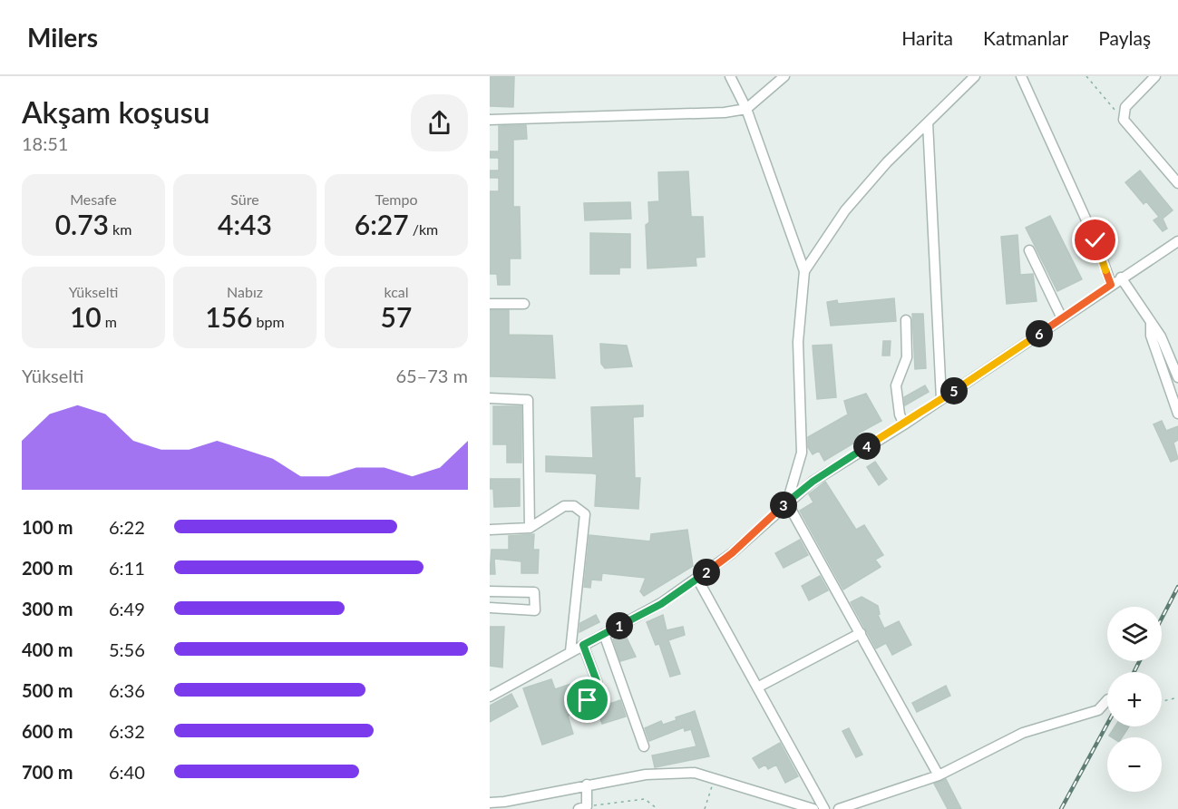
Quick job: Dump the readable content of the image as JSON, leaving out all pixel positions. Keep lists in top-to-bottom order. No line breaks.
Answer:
{"page":{"header":"Milers","nav":["Harita","Katmanlar","Paylaş"],"heading":["Akşam koşusu","18:51"],"stats":[["Mesafe","0.73 km"],["Süre","4:43"],["Tempo","6:27 /km"],["Yükselti","10 m"],["Nabız","156 bpm"],["kcal","57"]],"pins":["6","5","4","3","2","1"],"chart":["Yükselti","65–73 m"],"list":[{"name":"100 m","note":"6:22"},{"name":"200 m","note":"6:11"},{"name":"300 m","note":"6:49"},{"name":"400 m","note":"5:56"},{"name":"500 m","note":"6:36"},{"name":"600 m","note":"6:32"},{"name":"700 m","note":"6:40"}],"map_buttons":["+","−"]}}
